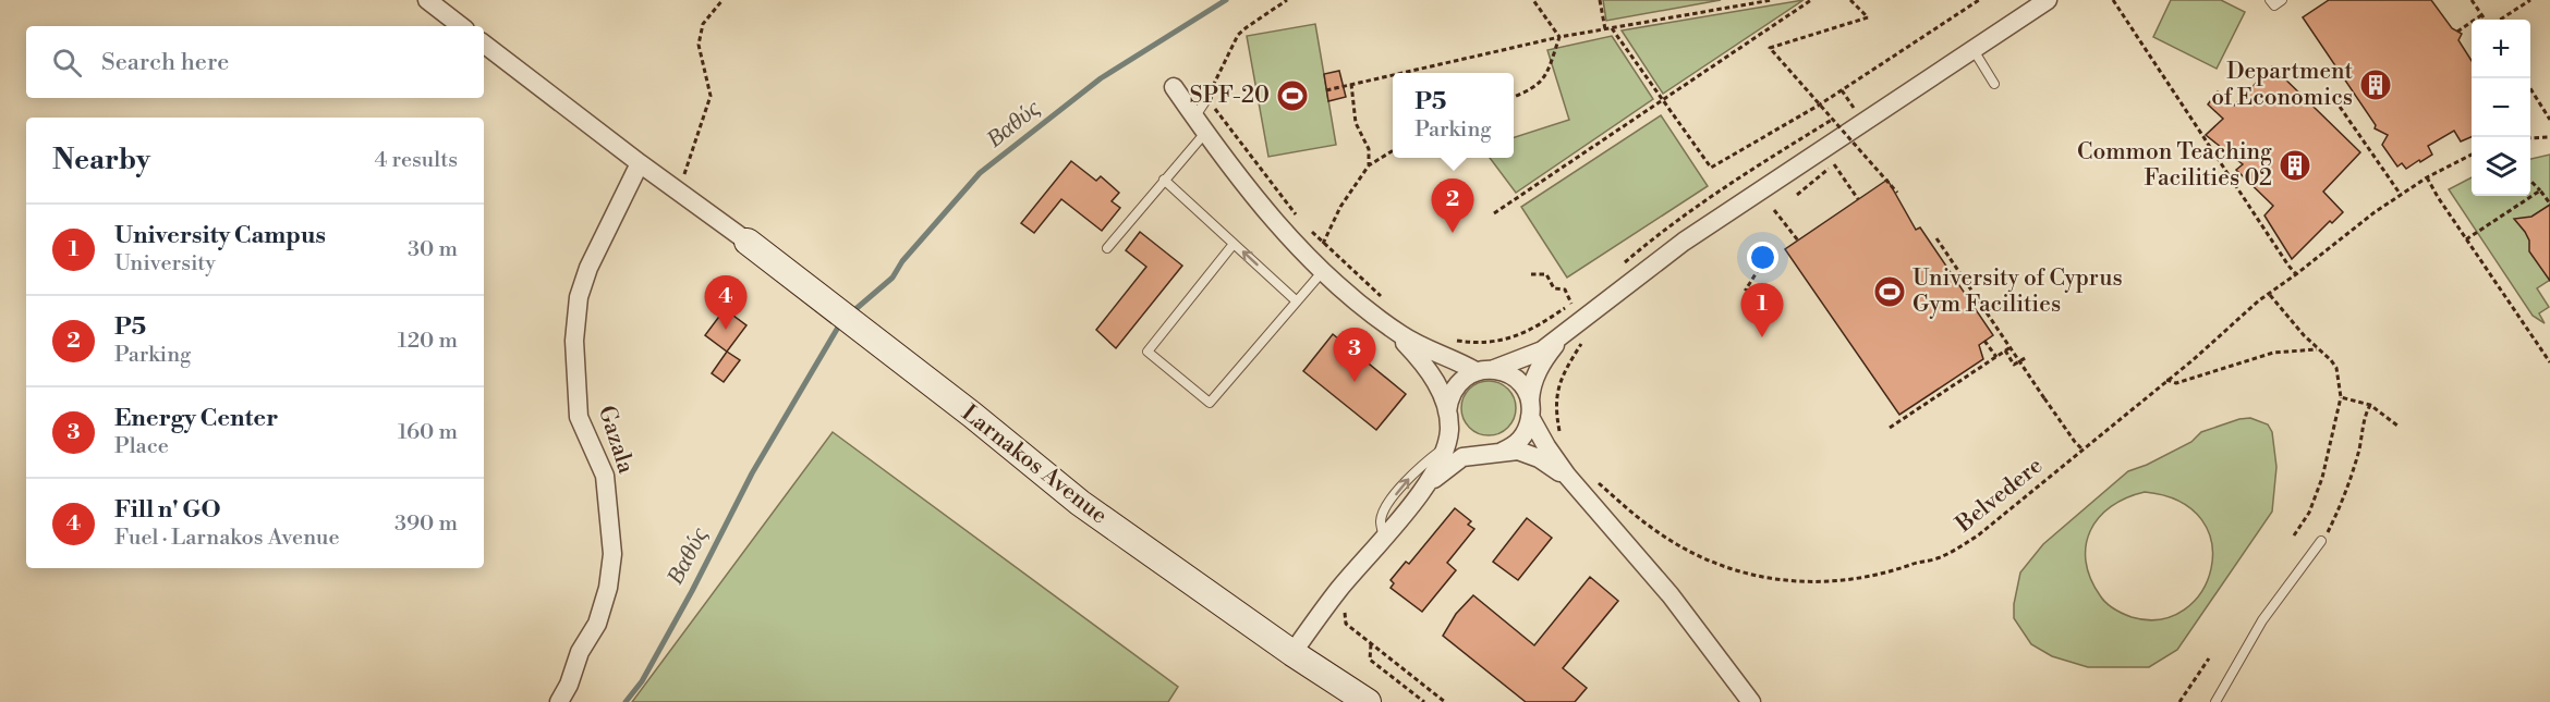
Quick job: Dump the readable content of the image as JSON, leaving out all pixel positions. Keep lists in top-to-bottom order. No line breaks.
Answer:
{"streets":{"main road":["Larnakos Avenue"],"street":["Gazala"],"path":["Belvedere"]},"water":["Βαθύς"],"places":{"building":["Department of Economics","Common Teaching Facilities 02"],"sports":["SPF-20","University of Cyprus Gym Facilities"]},"page":{"map_buttons":["+","−"],"search":"Search here","popup":["P5","Parking"],"heading":["Nearby","4 results"],"pins":["2","4","1","3"],"list":[{"mark":"1","name":"University Campus","note":"University","value":"30 m"},{"mark":"2","name":"P5","note":"Parking","value":"120 m"},{"mark":"3","name":"Energy Center","note":"Place","value":"160 m"},{"mark":"4","name":"Fill n' GO","note":"Fuel · Larnakos Avenue","value":"390 m"}]}}
